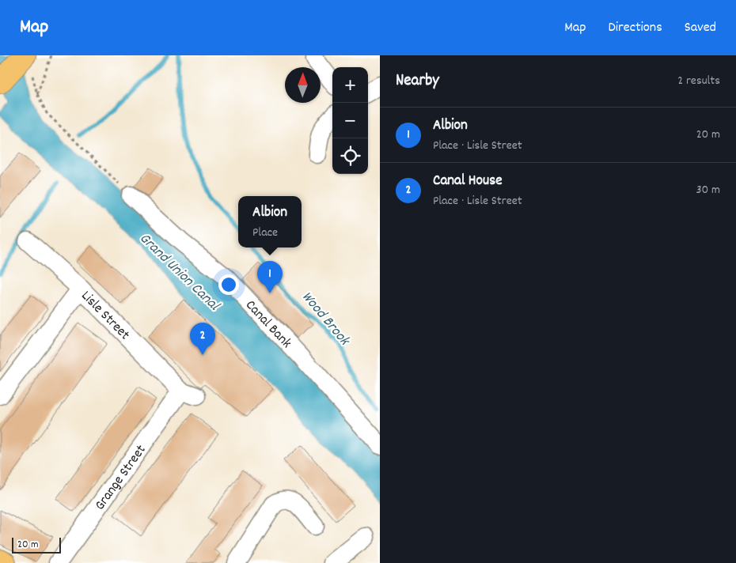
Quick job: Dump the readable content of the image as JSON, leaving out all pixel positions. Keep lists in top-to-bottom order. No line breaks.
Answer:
{"streets":{"street":["Lisle Street","Canal Bank","Grange Street"]},"crossings":[["Lisle Street","Grange Street"]],"water":["Grand Union Canal","Wood Brook"],"scale_bar":"20 m","north":"top","page":{"header":"Map","nav":["Map","Directions","Saved"],"heading":["Nearby","2 results"],"map_buttons":["+","−"],"list":[{"mark":"1","name":"Albion","note":"Place · Lisle Street","value":"20 m"},{"mark":"2","name":"Canal House","note":"Place · Lisle Street","value":"30 m"}],"popup":["Albion","Place"],"pins":["1","2"],"scale":"20 m"}}
